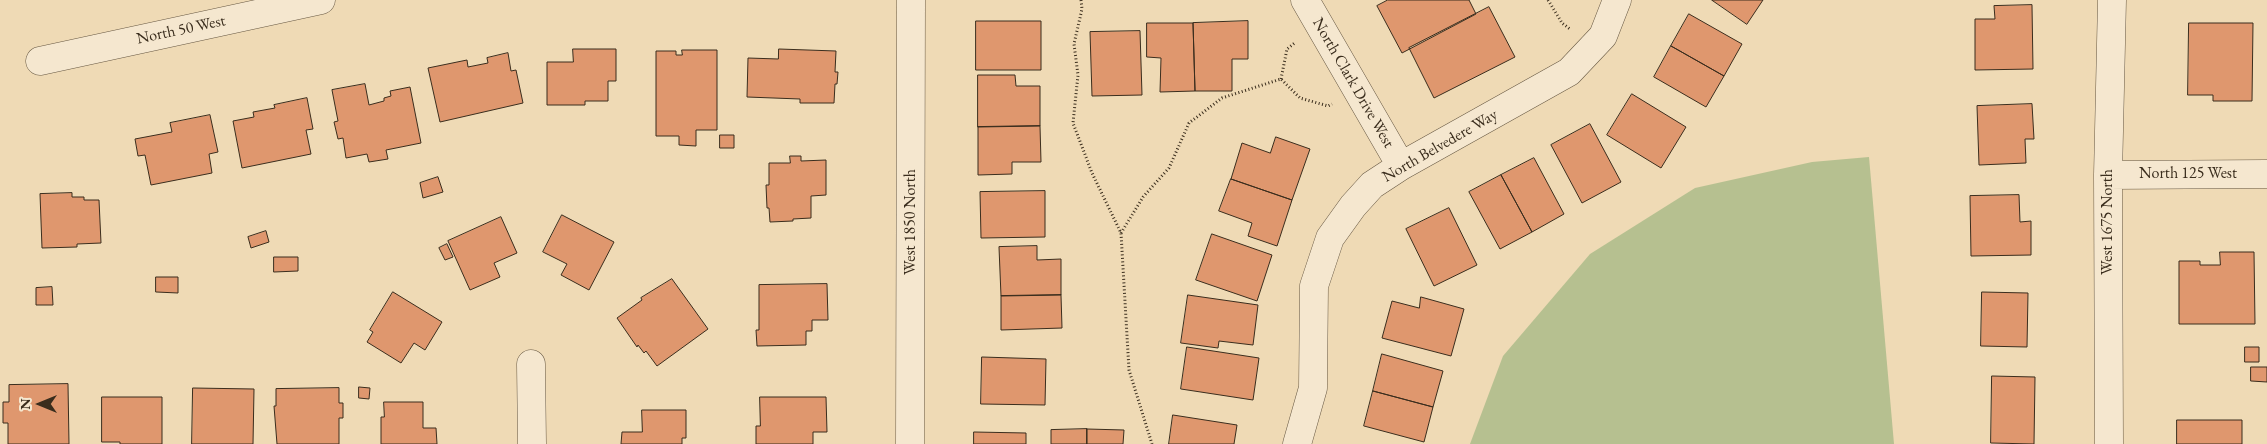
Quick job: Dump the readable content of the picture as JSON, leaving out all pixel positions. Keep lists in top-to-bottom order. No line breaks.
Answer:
{"streets":{"street":["North 50 West","North Clark Drive West","North Belvedere Way","North 125 West","West 1850 North","West 1675 North"]},"crossings":[["North Clark Drive West","North Belvedere Way"],["North 125 West","West 1675 North"]],"north":"left"}
